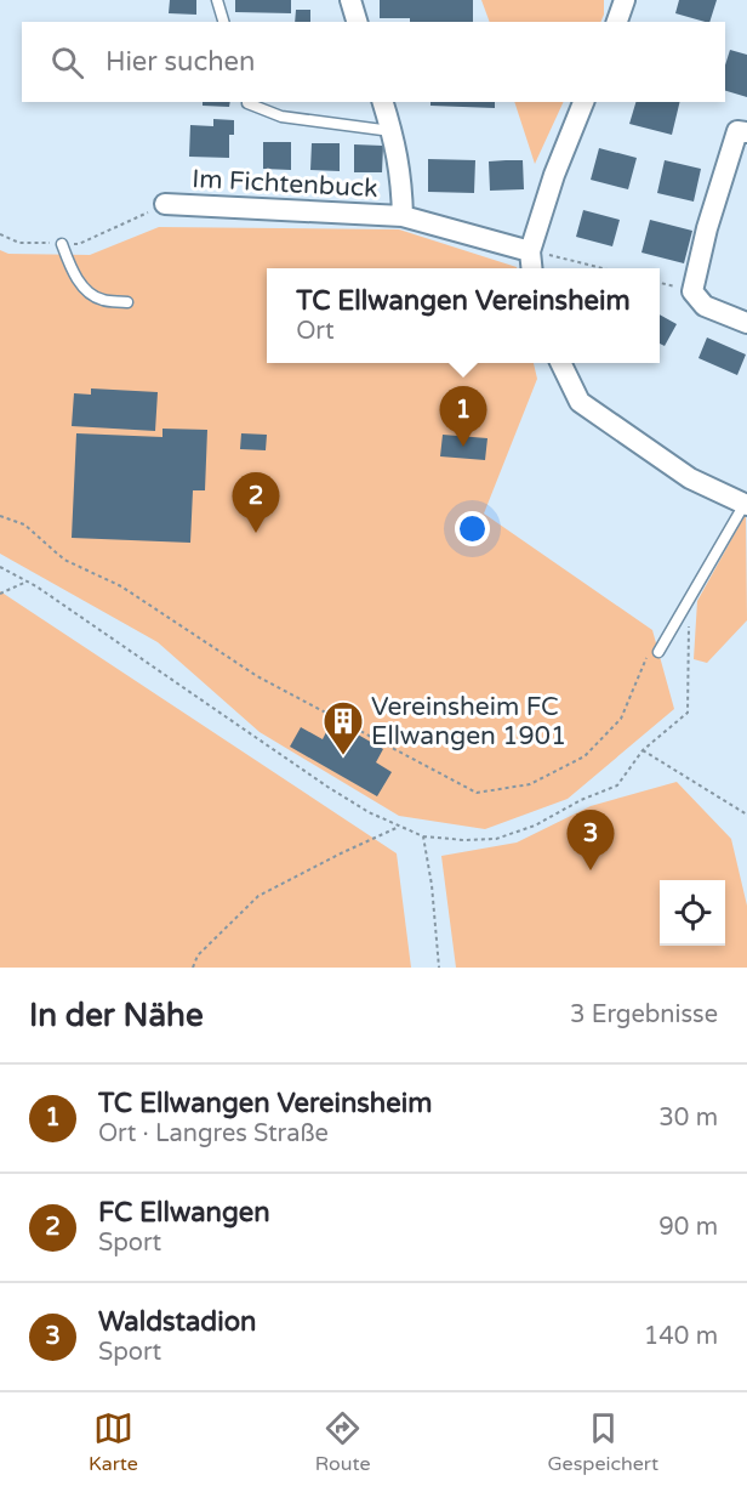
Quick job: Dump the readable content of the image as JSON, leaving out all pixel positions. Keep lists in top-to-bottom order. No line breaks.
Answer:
{"streets":{"street":["Im Fichtenbuck"]},"places":{"building":["Vereinsheim FC Ellwangen 1901"]},"page":{"search":"Hier suchen","popup":["TC Ellwangen Vereinsheim","Ort"],"pins":["1","2","3"],"heading":["In der Nähe","3 Ergebnisse"],"list":[{"mark":"1","name":"TC Ellwangen Vereinsheim","note":"Ort · Langres Straße","value":"30 m"},{"mark":"2","name":"FC Ellwangen","note":"Sport","value":"90 m"},{"mark":"3","name":"Waldstadion","note":"Sport","value":"140 m"}],"nav":["Karte","Route","Gespeichert"]}}
